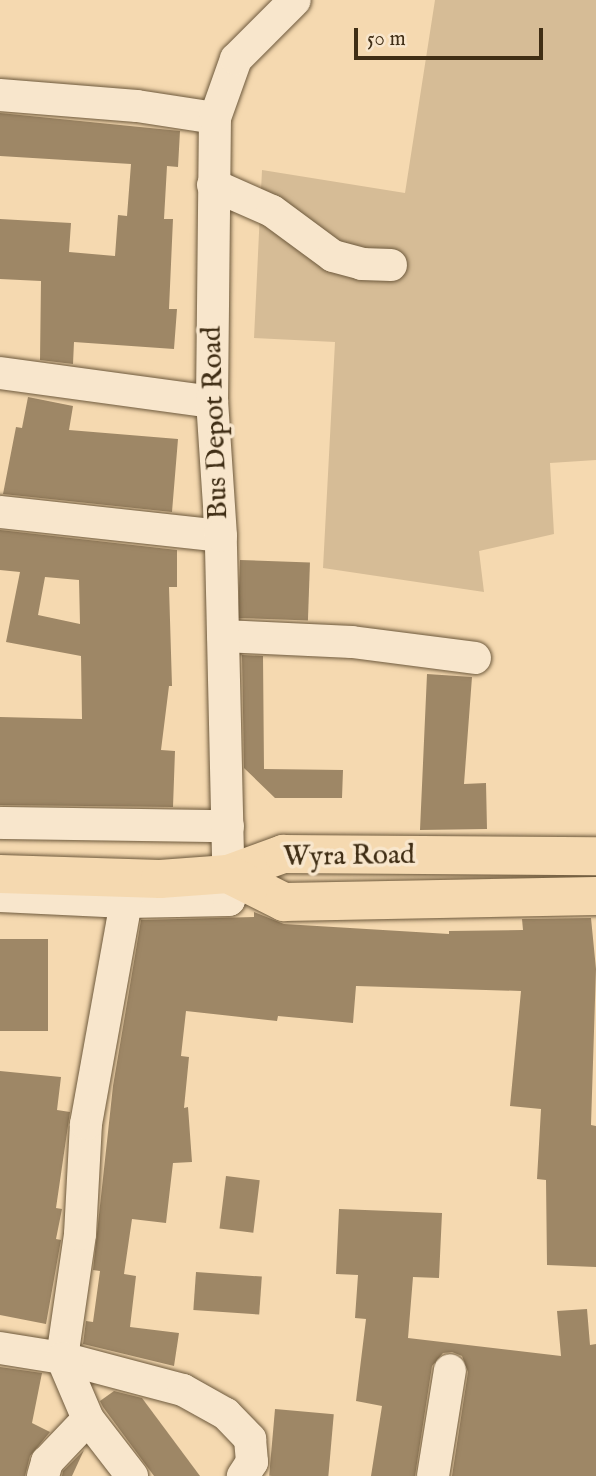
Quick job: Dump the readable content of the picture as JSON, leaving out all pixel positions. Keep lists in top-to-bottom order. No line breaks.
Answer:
{"streets":{"main road":["Wyra Road"],"street":["Bus Depot Road"]},"crossings":[["Bus Depot Road","Wyra Road"]],"scale_bar":"50 m"}
